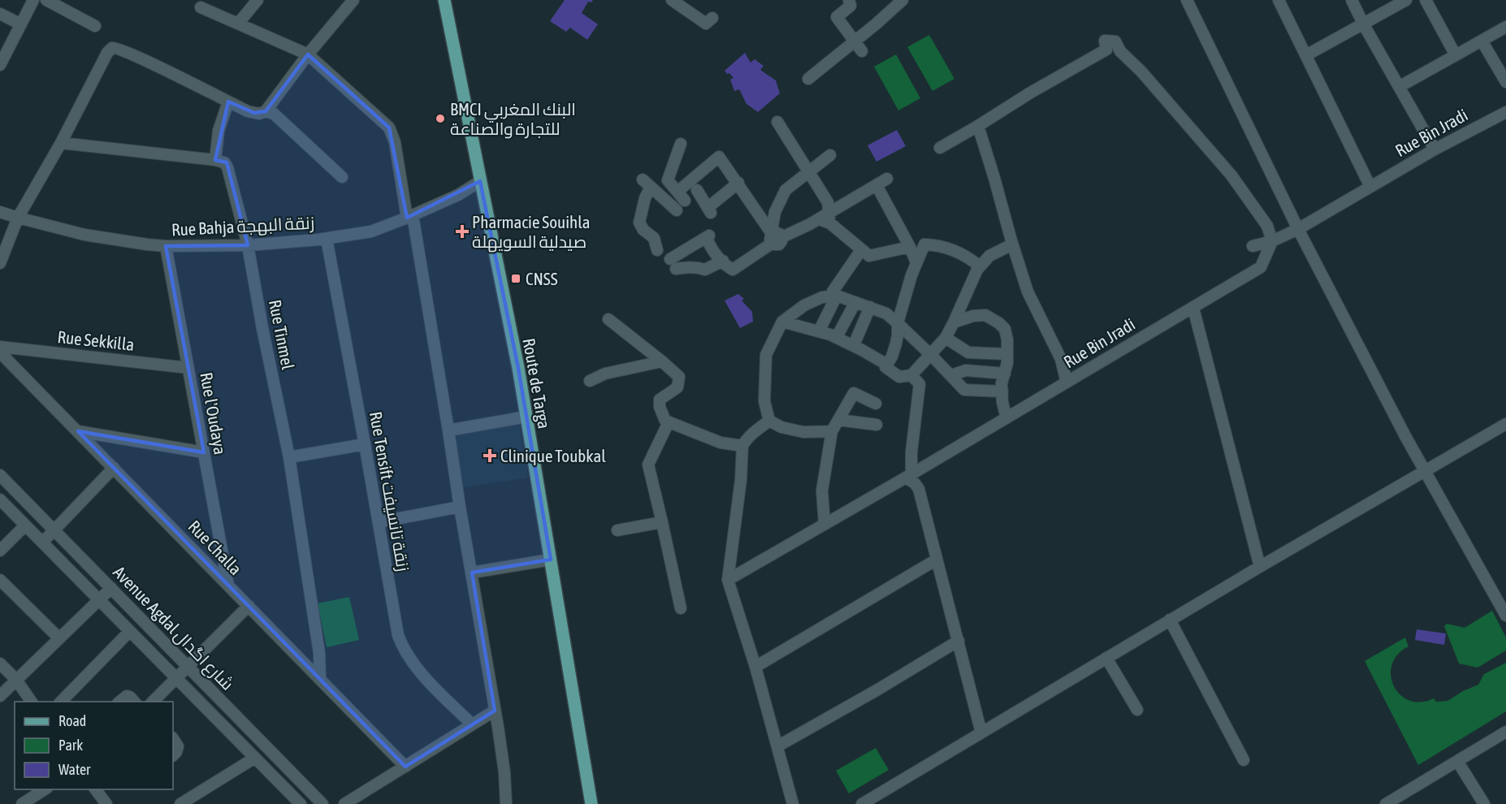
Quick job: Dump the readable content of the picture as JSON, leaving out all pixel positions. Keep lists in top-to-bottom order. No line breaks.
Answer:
{"streets":{"main road":["Route de Targa"],"street":["Rue Bin Jradi","Rue Bahja زنقة البهجة","Rue Tinmel","Rue Sekkilla","Rue l'Oudaya","Rue Tensift زنقة تانسيفت","Rue Challa","Avenue Agdal شارع اگدال"]},"crossings":[["Rue Bahja زنقة البهجة","Rue Tinmel"],["Rue Bahja زنقة البهجة","Route de Targa"],["Rue Bahja زنقة البهجة","Rue l'Oudaya"],["Rue Bahja زنقة البهجة","Rue Tensift زنقة تانسيفت"],["Rue Tinmel","Rue Challa"],["Rue Sekkilla","Rue l'Oudaya"],["Rue l'Oudaya","Rue Challa"]],"places":{"other":["BMCI البنك المغربي للتجارة والصناعة"],"health":["Pharmacie Souihla صيدلية السويهلة","Clinique Toubkal"],"transit":["CNSS"]},"legend":["Road","Park","Water"]}
